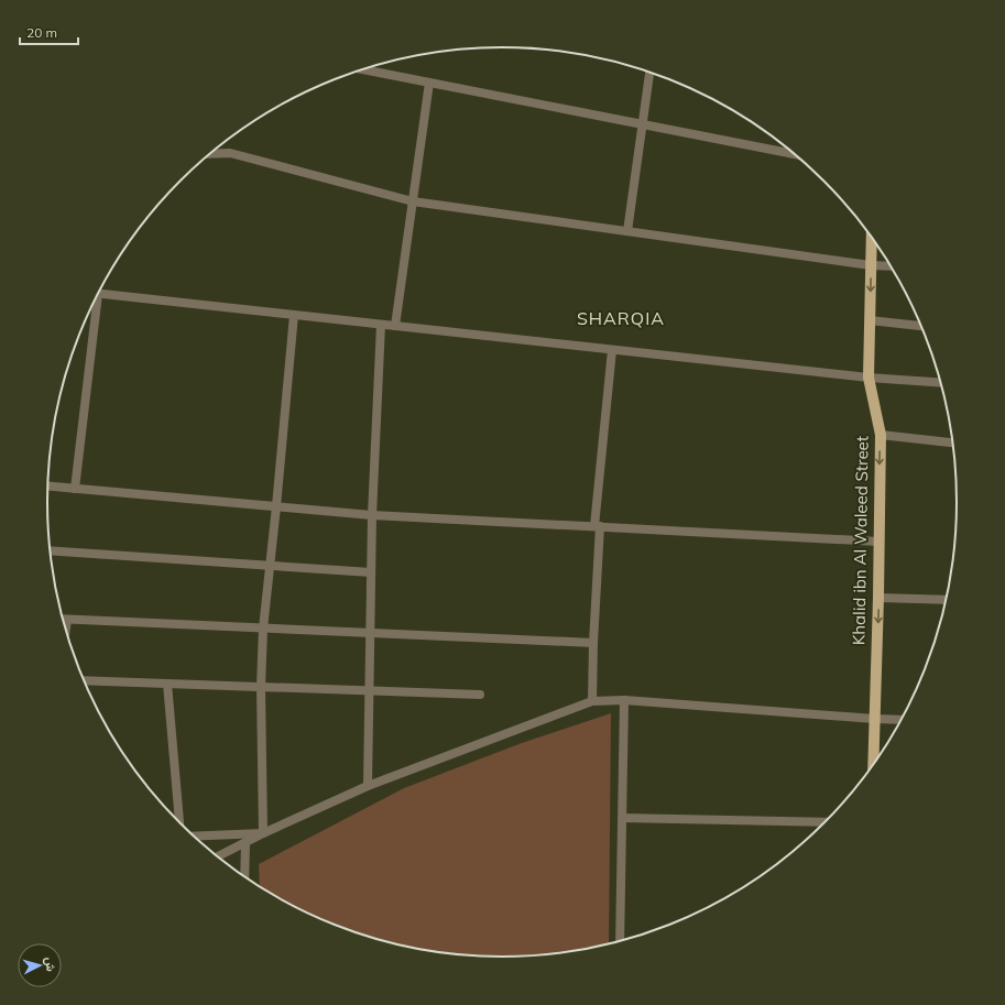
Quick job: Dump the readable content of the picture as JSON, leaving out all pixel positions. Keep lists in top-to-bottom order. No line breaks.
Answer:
{"streets":{"main road":["Khalid ibn Al Waleed Street"]},"one_way":["Khalid ibn Al Waleed Street"],"districts":["SHARQIA"],"scale_bar":"20 m","north":"right"}
